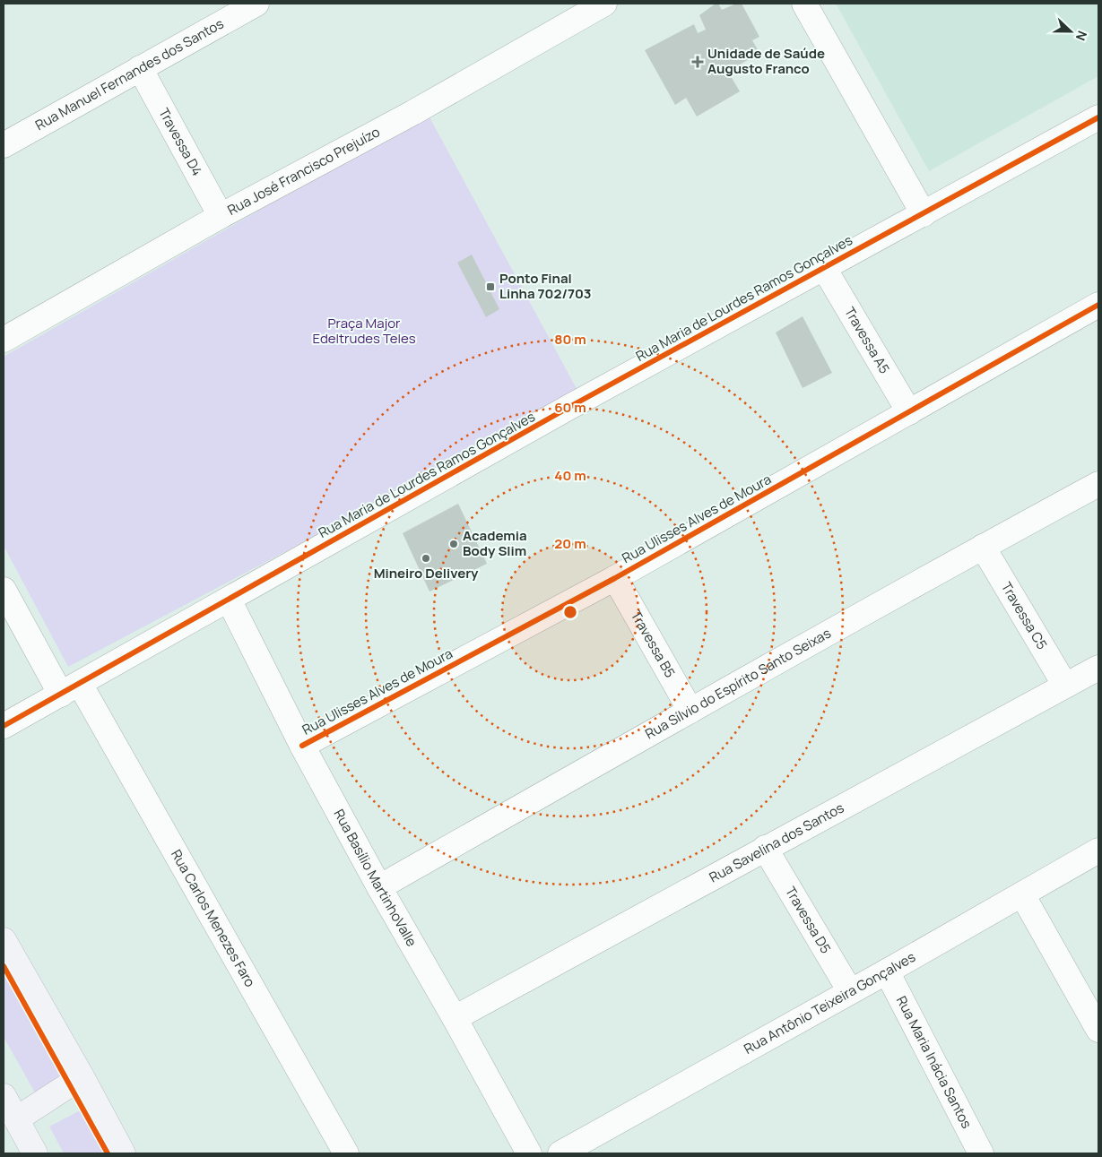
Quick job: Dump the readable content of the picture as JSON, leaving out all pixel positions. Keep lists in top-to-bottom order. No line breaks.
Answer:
{"streets":{"street":["Rua Manuel Fernandes dos Santos","Travessa D4","Rua José Francisco Prejuízo","Rua Maria de Lourdes Ramos Gonçalves","Travessa A5","Rua Ulisses Alves de Moura","Travessa C5","Travessa B5","Rua Sílvio do Espírito Santo Seixas","Rua Savelina dos Santos","Rua Basílio MartinhoValle","Rua Carlos Menezes Faro","Travessa D5","Rua Antônio Teixeira Gonçalves","Rua Maria Inácia Santos"]},"crossings":[["Rua Manuel Fernandes dos Santos","Travessa D4"],["Travessa D4","Rua José Francisco Prejuízo"],["Rua Maria de Lourdes Ramos Gonçalves","Travessa A5"],["Rua Maria de Lourdes Ramos Gonçalves","Rua Basílio MartinhoValle"],["Rua Maria de Lourdes Ramos Gonçalves","Rua Carlos Menezes Faro"],["Travessa A5","Rua Ulisses Alves de Moura"],["Rua Ulisses Alves de Moura","Travessa B5"],["Rua Ulisses Alves de Moura","Rua Basílio MartinhoValle"],["Travessa C5","Rua Sílvio do Espírito Santo Seixas"],["Travessa C5","Rua Savelina dos Santos"],["Travessa B5","Rua Sílvio do Espírito Santo Seixas"],["Rua Sílvio do Espírito Santo Seixas","Rua Basílio MartinhoValle"],["Rua Savelina dos Santos","Rua Basílio MartinhoValle"],["Rua Savelina dos Santos","Travessa D5"],["Travessa D5","Rua Antônio Teixeira Gonçalves"],["Rua Antônio Teixeira Gonçalves","Rua Maria Inácia Santos"]],"parks":["Praça Major Edeltrudes Teles"],"places":{"health":["Unidade de Saúde Augusto Franco"],"transit":["Ponto Final Linha 702/703"],"other":["Academia Body Slim","Mineiro Delivery"]},"north":"right","rings":["80 m","60 m","40 m","20 m"]}
